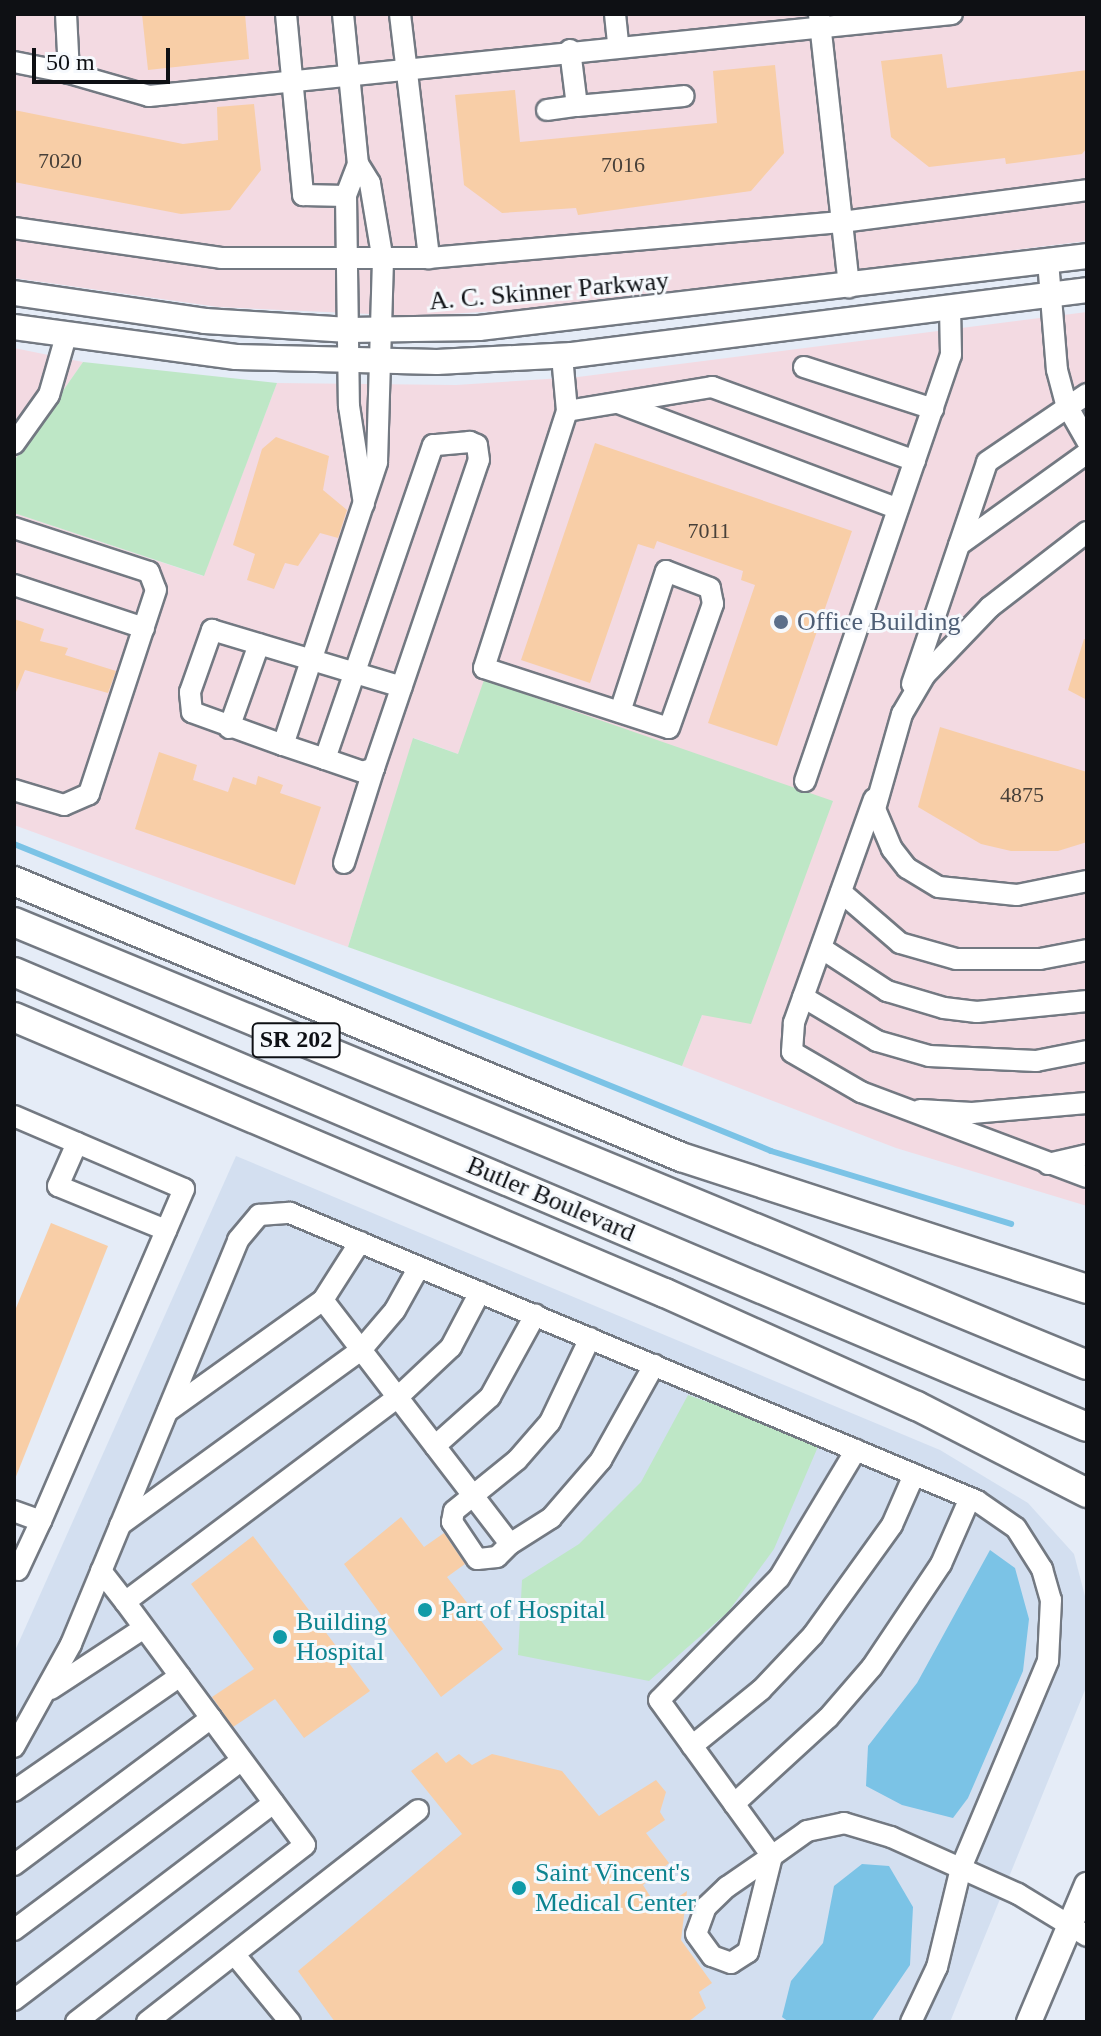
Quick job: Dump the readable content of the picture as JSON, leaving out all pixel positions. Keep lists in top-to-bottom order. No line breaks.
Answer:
{"streets":{"highway":["SR 202","Butler Boulevard"],"main road":["A. C. Skinner Parkway"]},"places":["Office Building","Part of Hospital","Building Hospital","Saint Vincent's Medical Center"],"house_numbers":["7020","7016","7011","4875"],"scale_bar":"50 m"}
